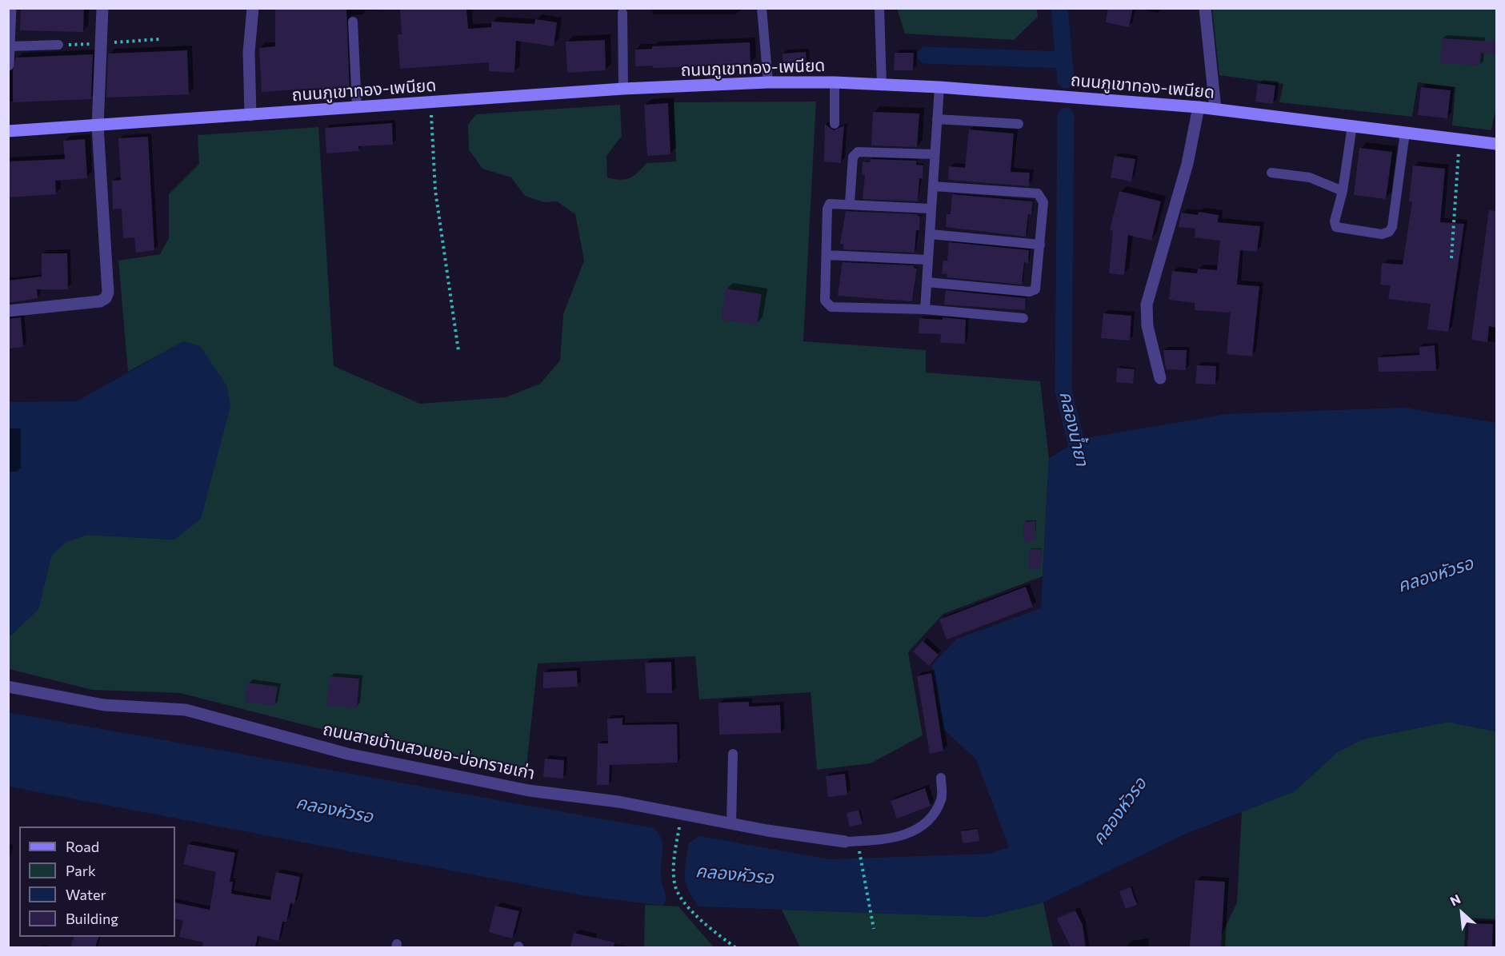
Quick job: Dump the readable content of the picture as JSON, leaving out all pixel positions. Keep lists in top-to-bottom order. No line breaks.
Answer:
{"streets":{"main road":["ถนนภูเขาทอง-เพนียด"],"street":["ถนนสายบ้านสวนยอ-บ่อทรายเก่า"]},"water":["คลองน้ำยา","คลองหัวรอ"],"legend":["Road","Park","Water","Building"],"north":"top left"}
